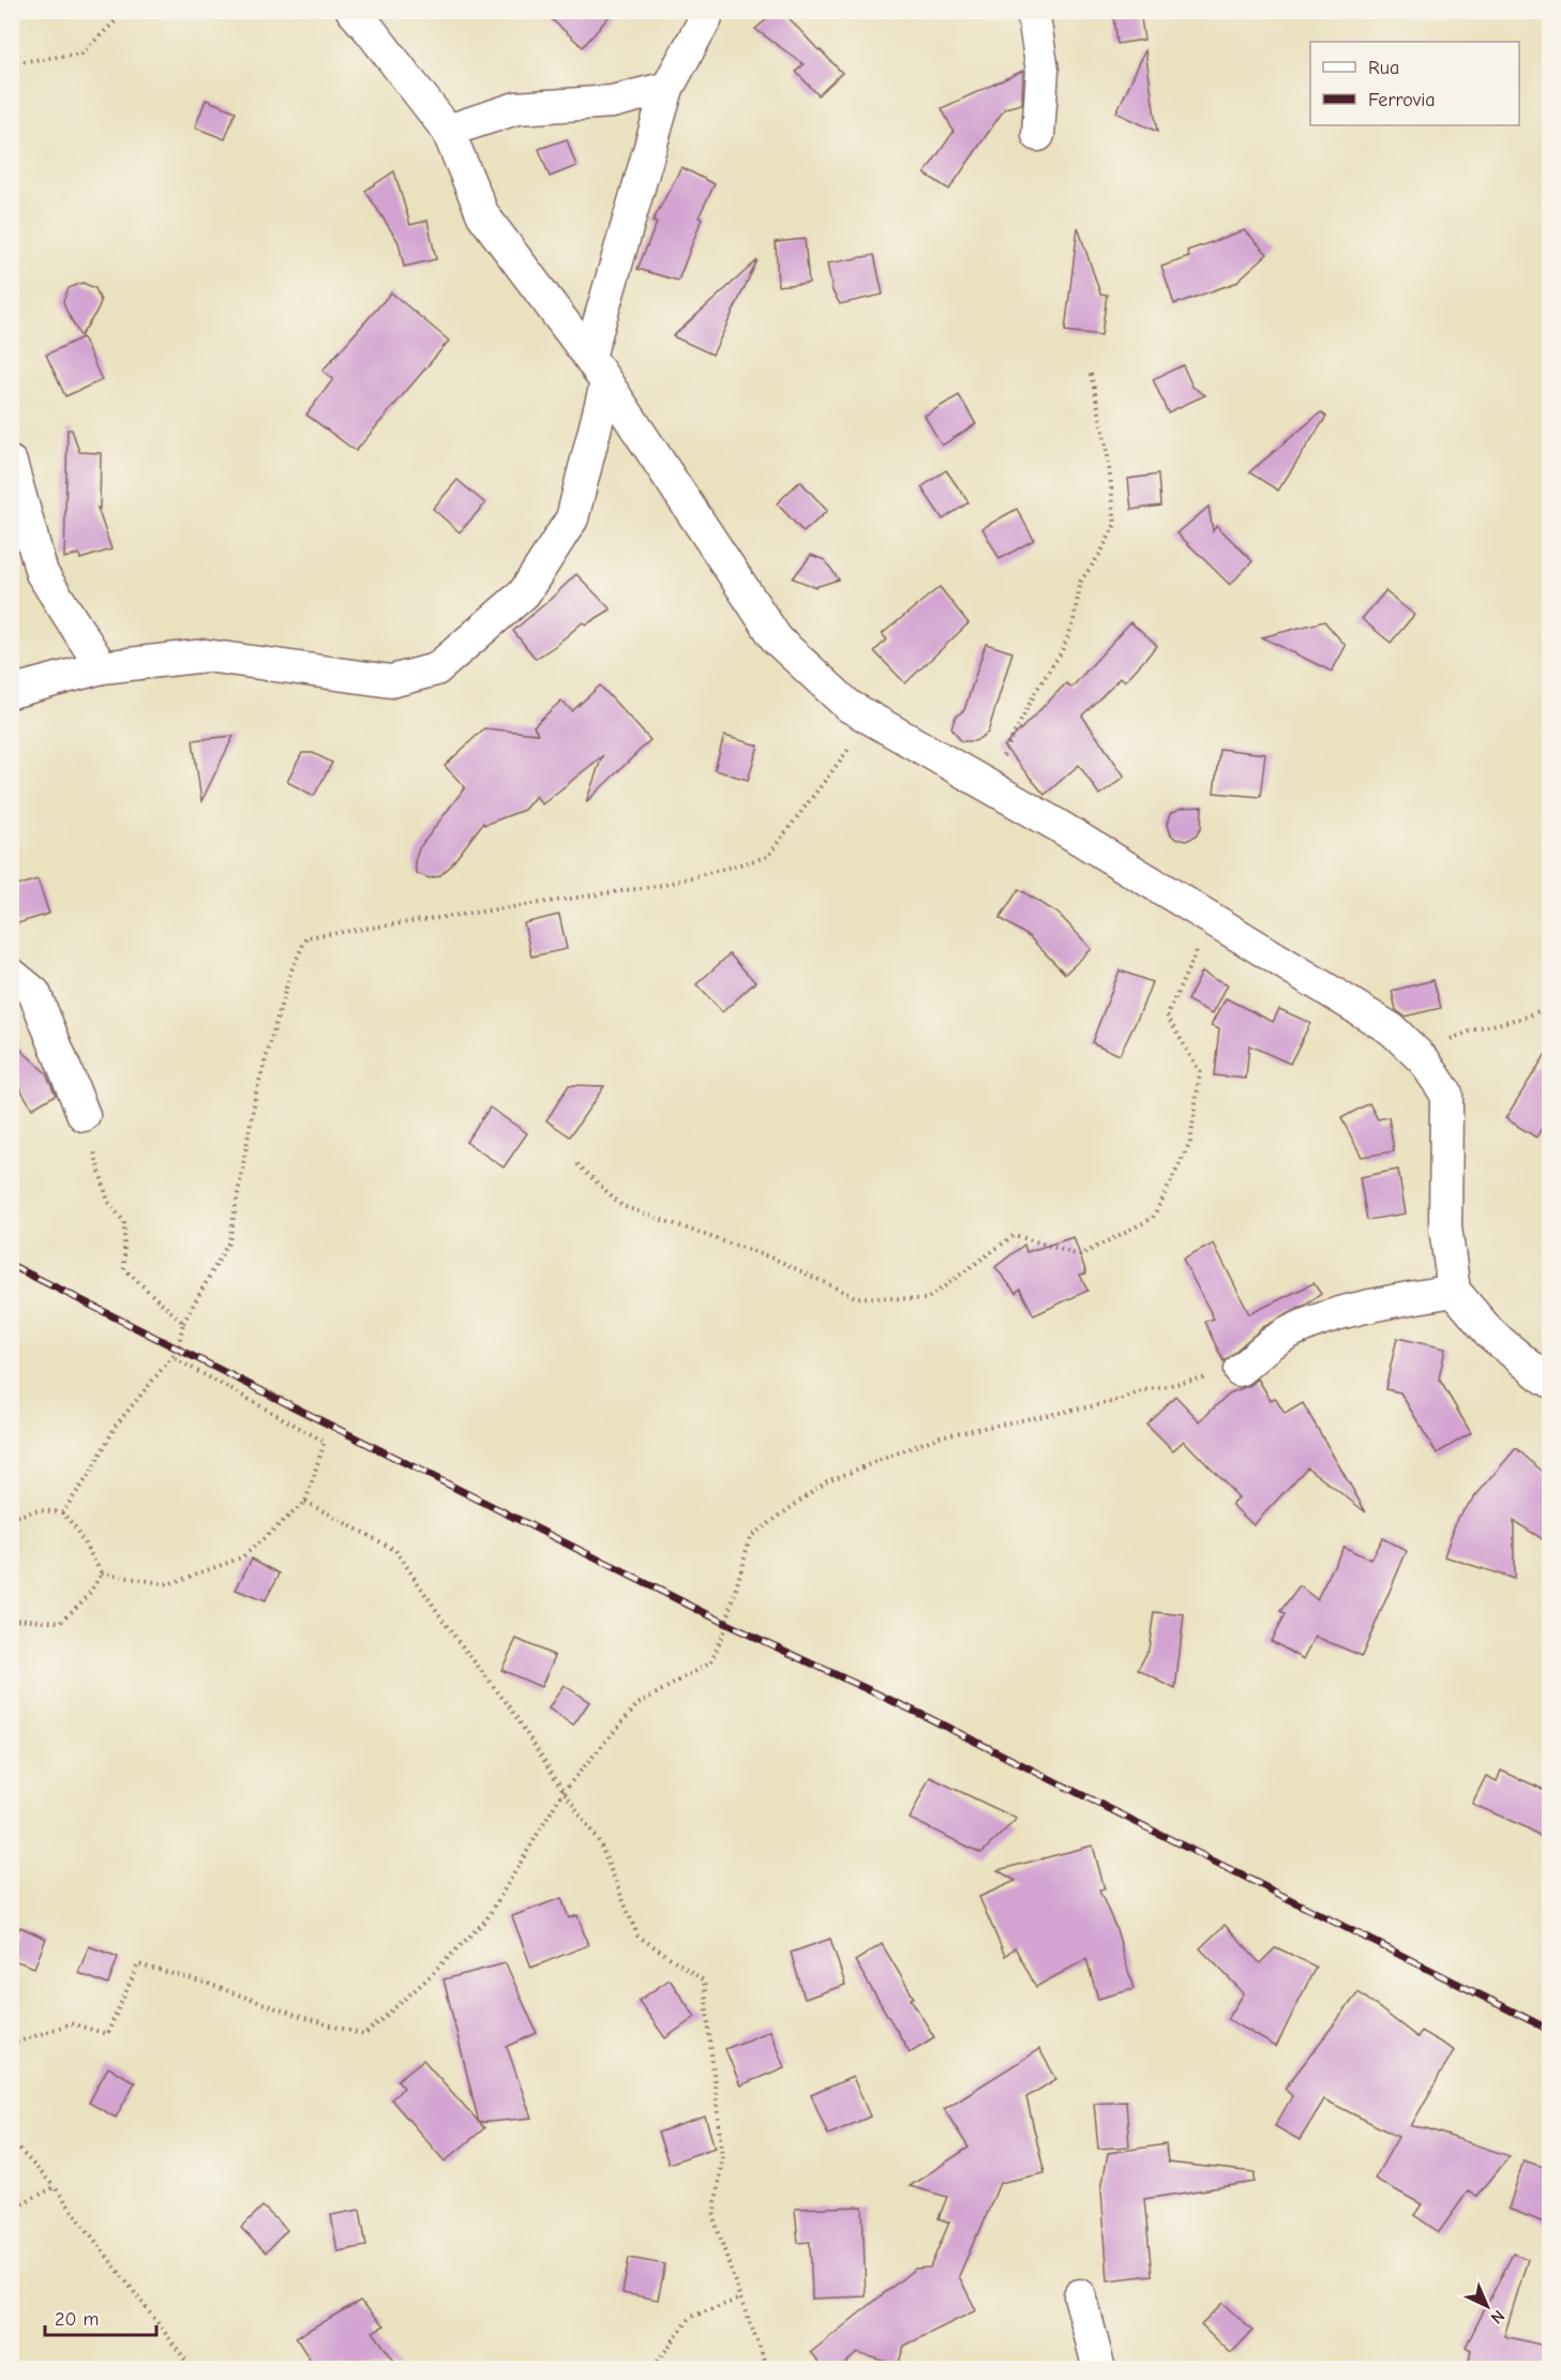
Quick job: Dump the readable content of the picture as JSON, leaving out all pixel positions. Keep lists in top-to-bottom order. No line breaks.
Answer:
{"legend":["Rua","Ferrovia"],"scale_bar":"20 m","north":"bottom right"}
